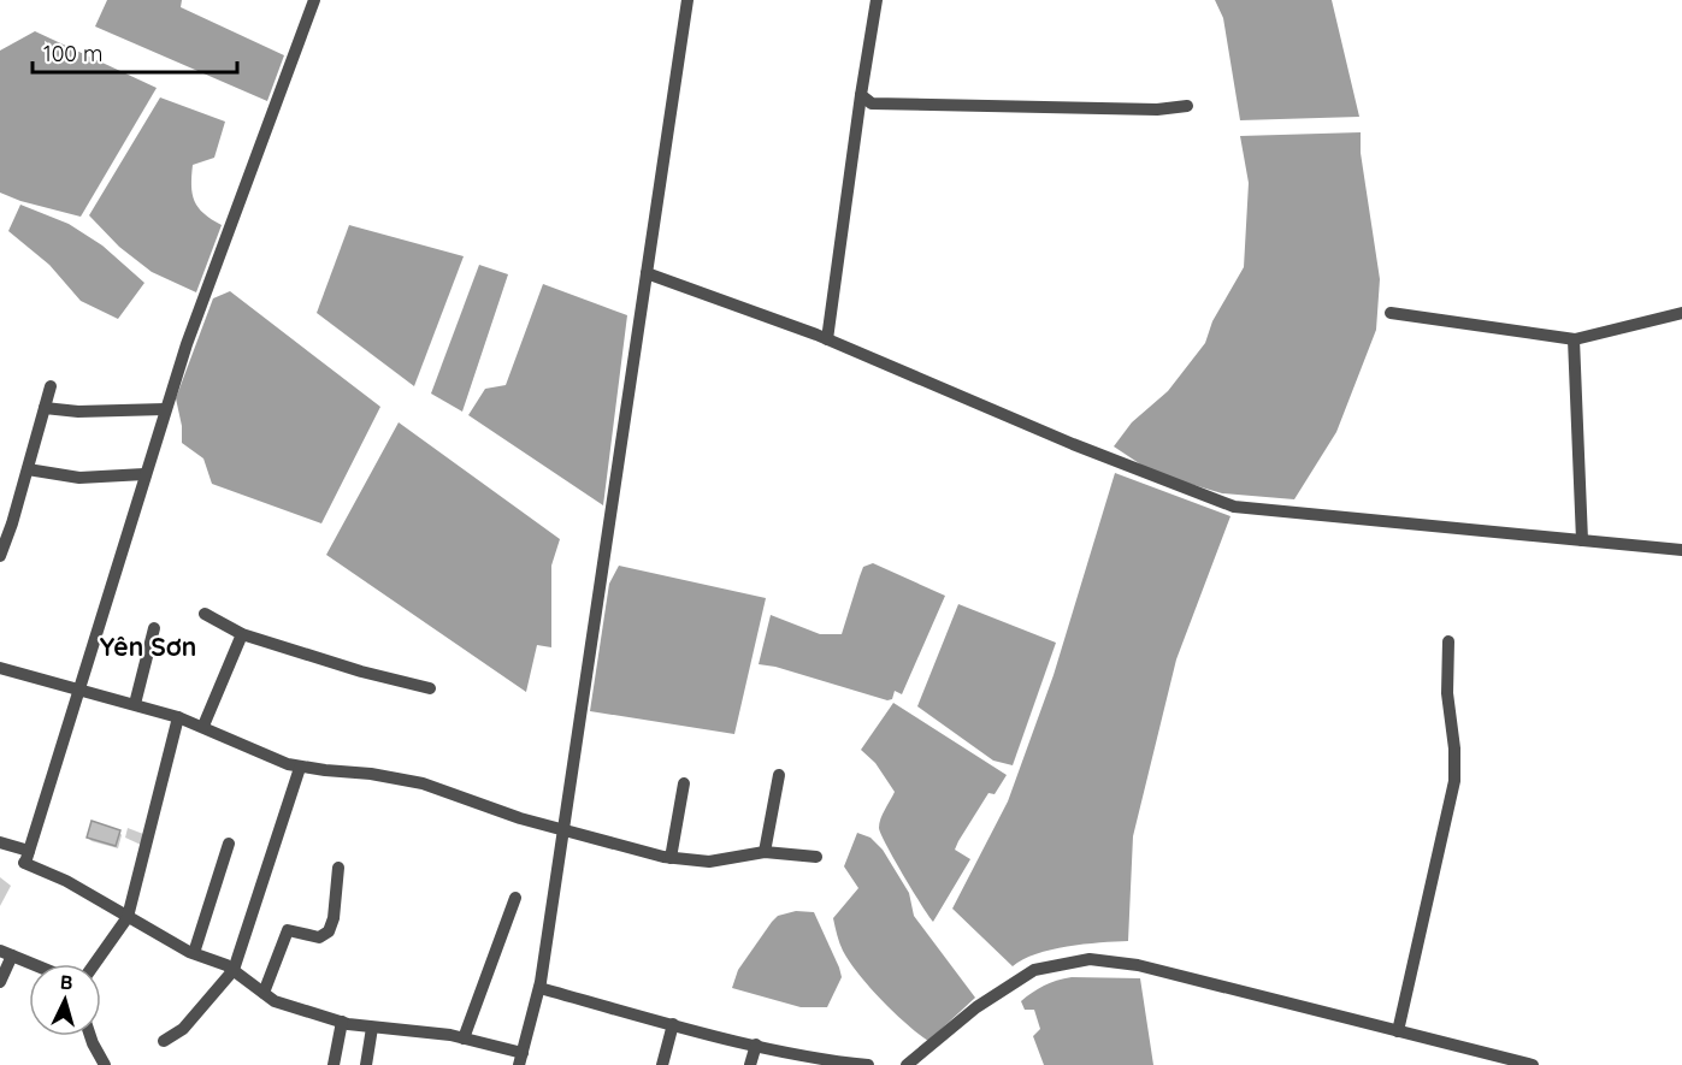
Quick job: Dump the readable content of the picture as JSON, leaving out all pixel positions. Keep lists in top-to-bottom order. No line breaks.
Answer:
{"districts":["Yên Sơn"],"scale_bar":"100 m","north":"top"}
